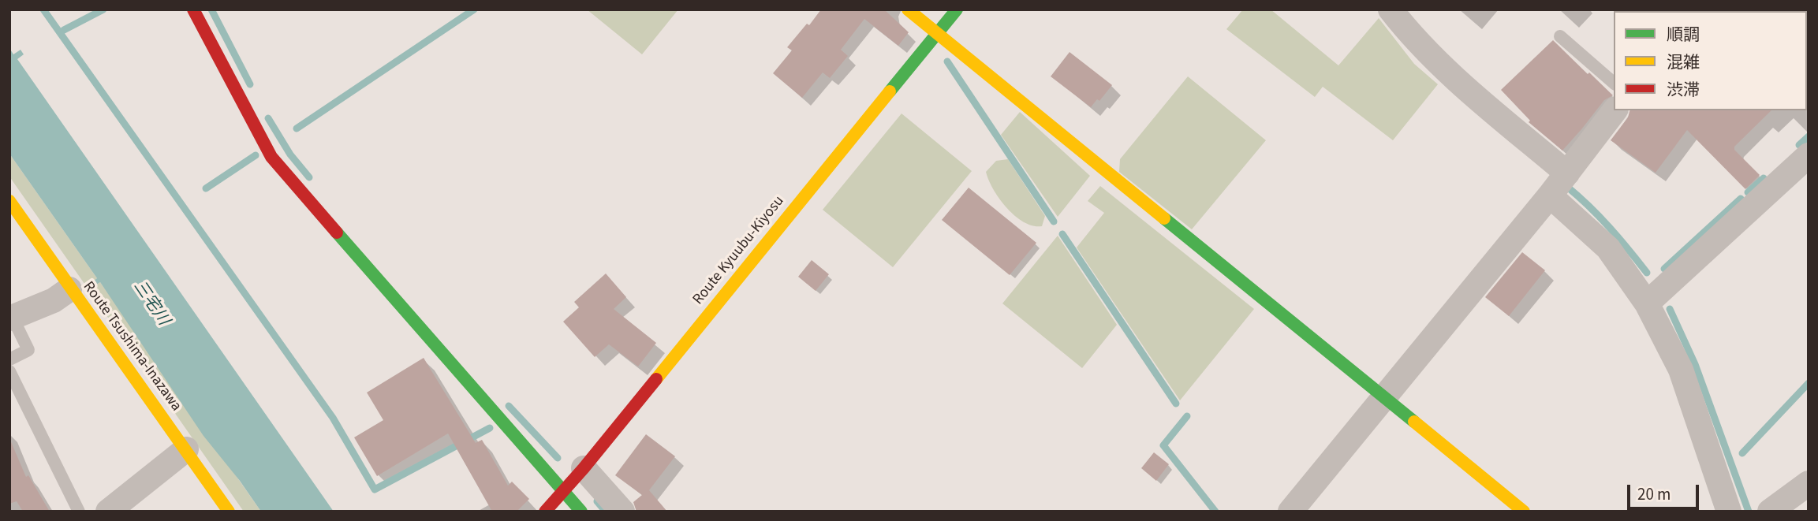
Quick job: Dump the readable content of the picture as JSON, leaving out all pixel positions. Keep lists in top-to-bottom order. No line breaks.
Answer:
{"streets":{"street":["Route Kyuubu-Kiyosu","Route Tsushima-Inazawa"]},"water":["三宅川"],"legend":["順調","混雑","渋滞"],"scale_bar":"20 m"}
